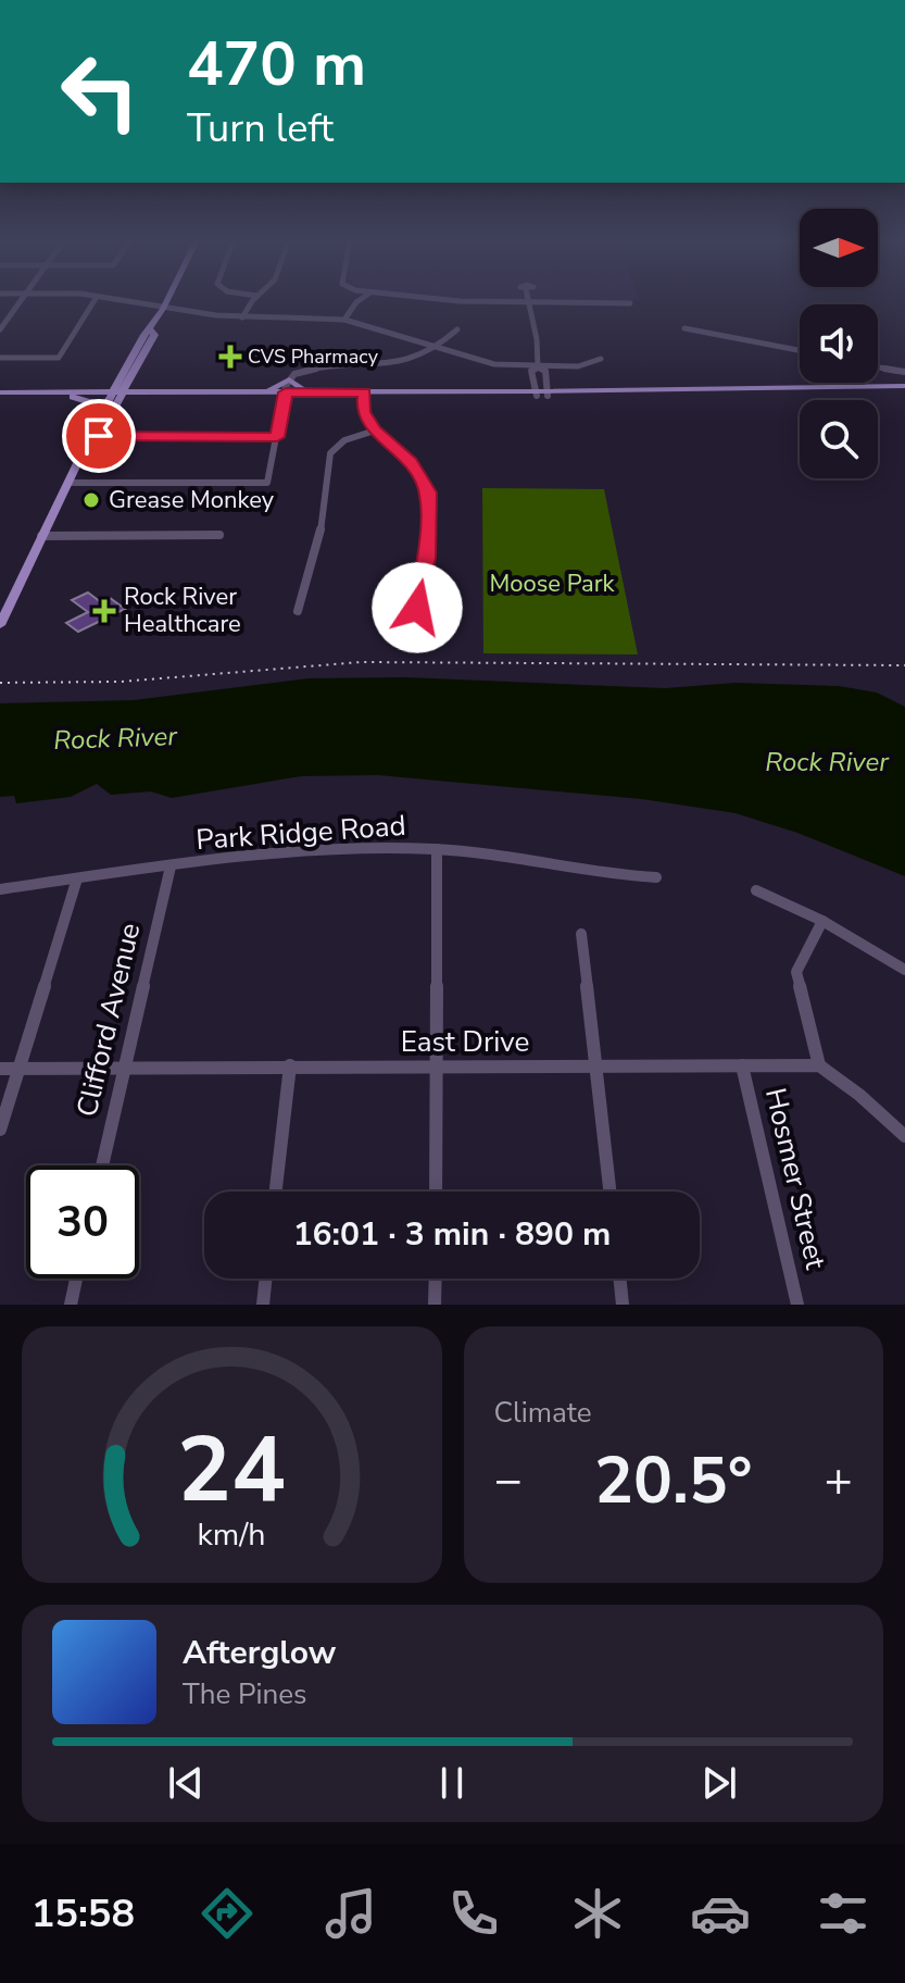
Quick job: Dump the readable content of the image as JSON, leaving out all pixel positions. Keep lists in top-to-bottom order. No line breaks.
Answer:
{"streets":{"street":["Park Ridge Road","Clifford Avenue","East Drive","Hosmer Street"]},"crossings":[["Park Ridge Road","Clifford Avenue"],["Clifford Avenue","East Drive"],["East Drive","Hosmer Street"]],"water":["Rock River"],"parks":["Moose Park"],"places":{"health":["CVS Pharmacy","Rock River Healthcare"],"other":["Grease Monkey"]},"north":"right","page":{"turn":["470 m","Turn left"],"limit":"30","trip":"16:01 · 3 min · 890 m","tile":"Climate","heat":["−","20.5°","+"],"song":["Afterglow","The Pines"],"tabs":"15:58","gauge":["24","km/h"]}}
